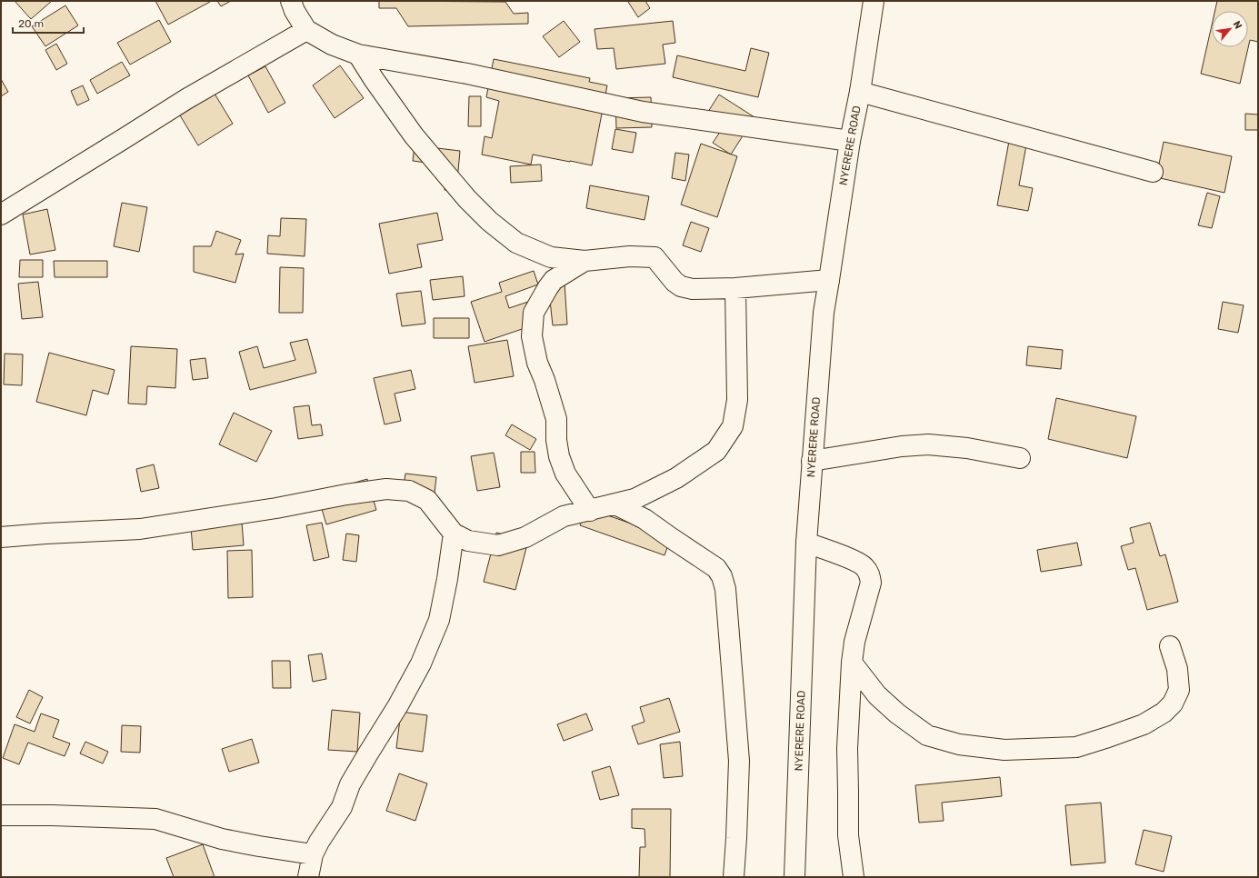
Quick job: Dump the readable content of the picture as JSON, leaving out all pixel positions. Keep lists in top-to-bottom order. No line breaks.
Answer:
{"streets":{"street":["NYERERE ROAD"]},"scale_bar":"20 m","north":"top right"}
